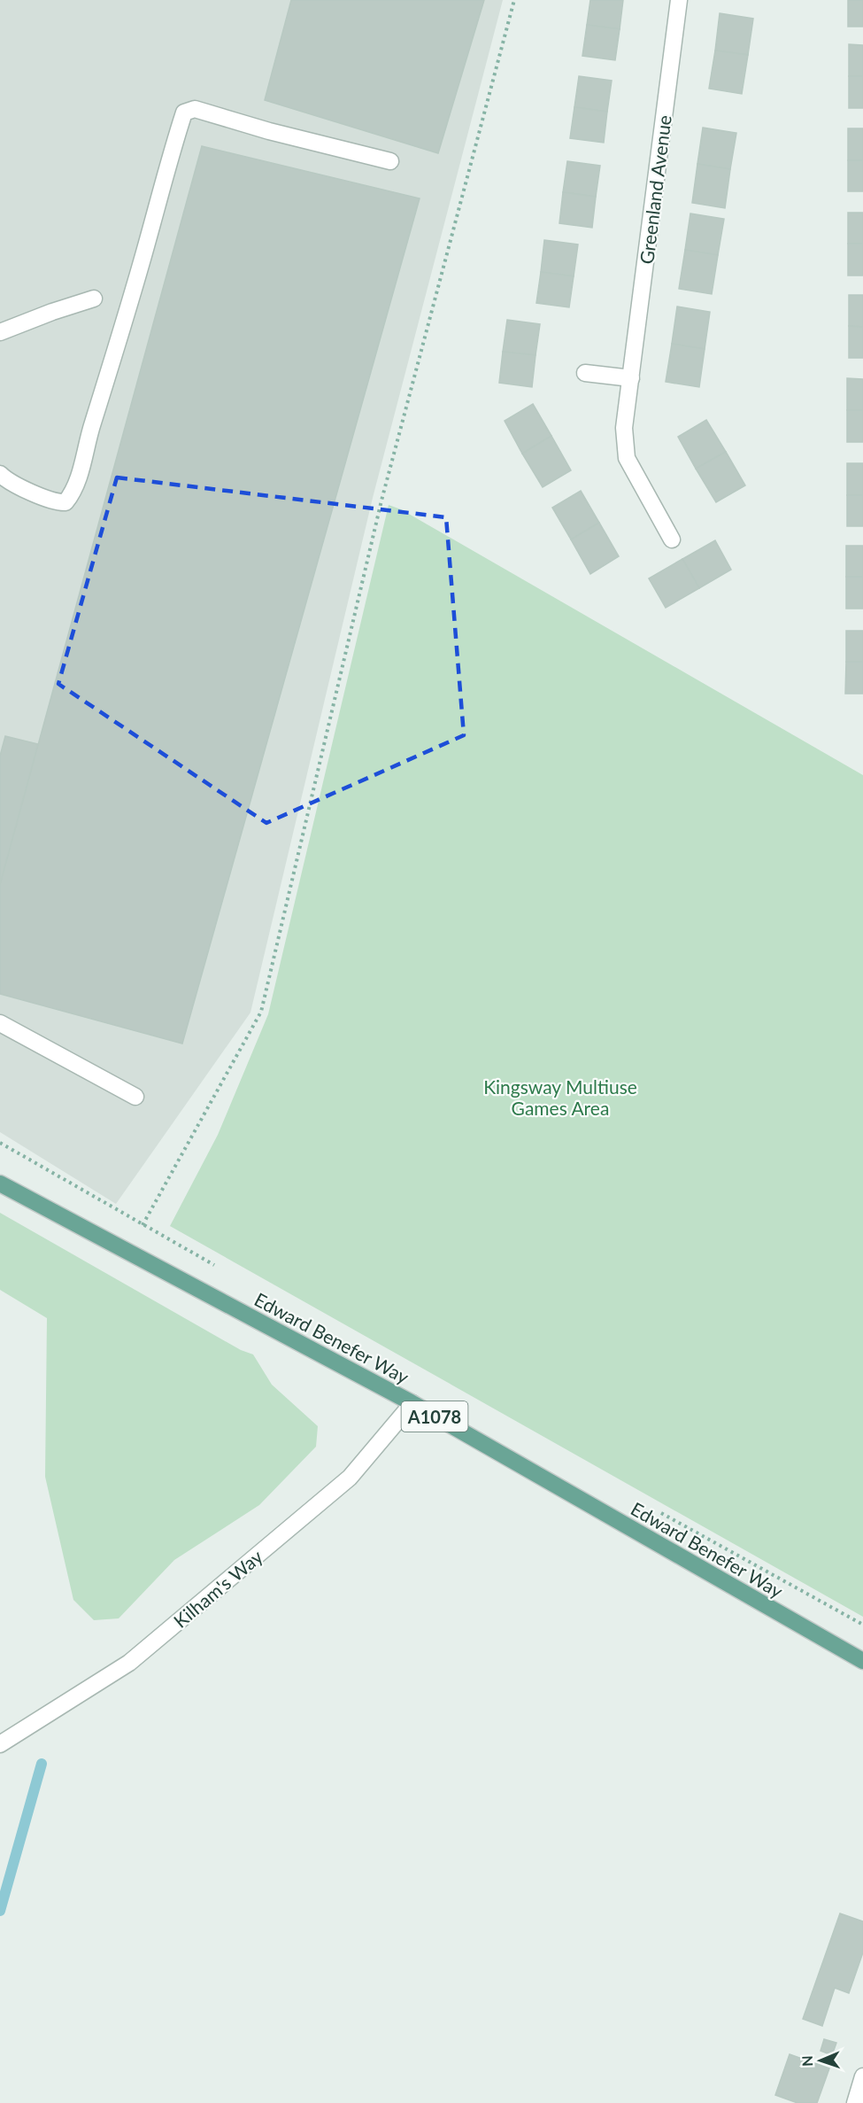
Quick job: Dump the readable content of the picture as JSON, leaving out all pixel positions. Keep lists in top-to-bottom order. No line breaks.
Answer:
{"streets":{"main road":["Edward Benefer Way","A1078"],"street":["Greenland Avenue","Kilham's Way"]},"crossings":[["Edward Benefer Way","Kilham's Way"]],"parks":["Kingsway Multiuse Games Area"],"north":"left"}
